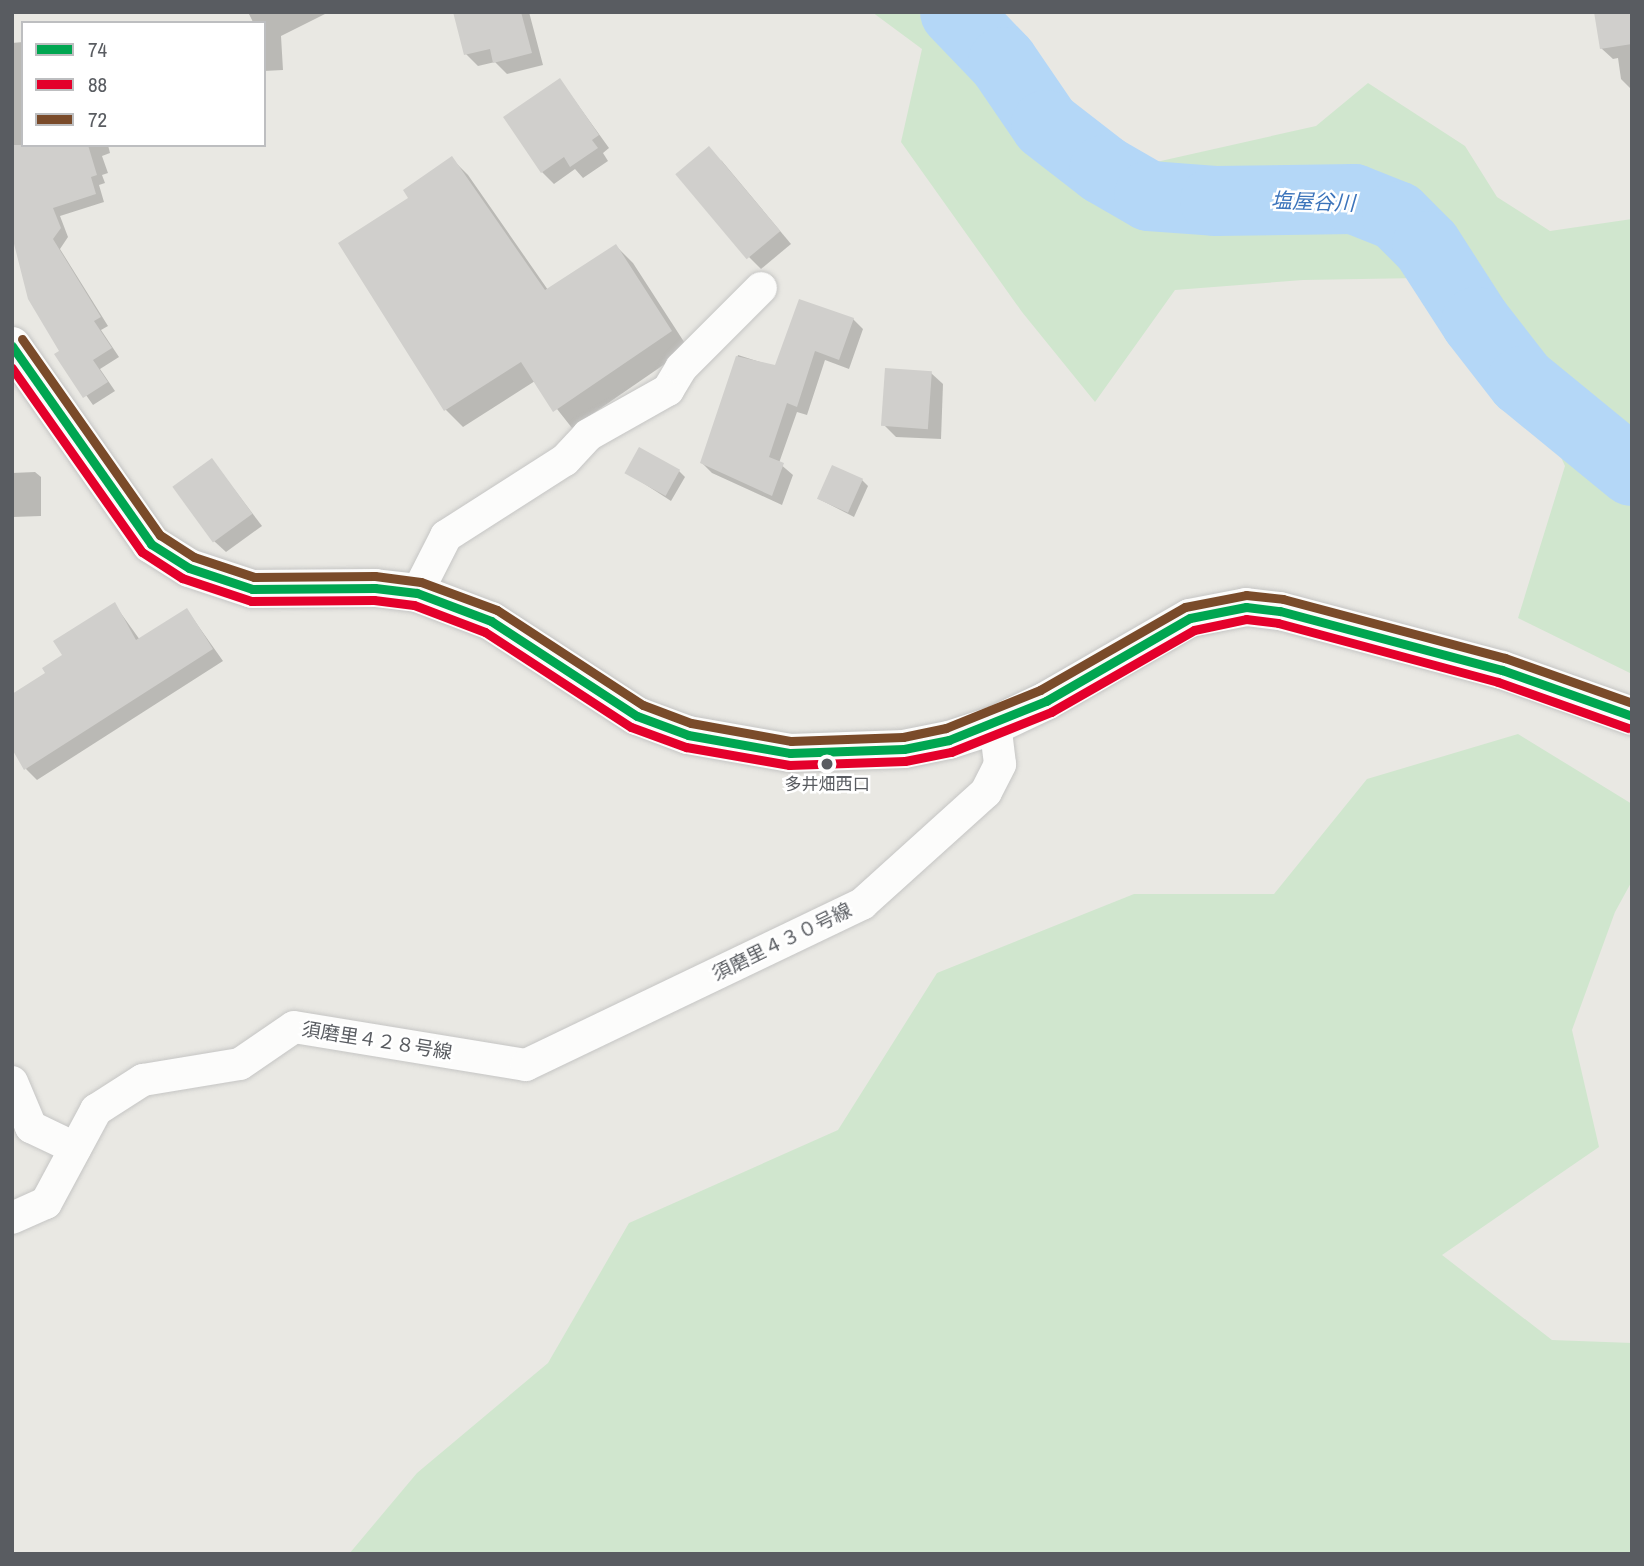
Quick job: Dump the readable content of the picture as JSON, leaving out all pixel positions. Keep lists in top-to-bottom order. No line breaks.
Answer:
{"streets":{"street":["須磨里４３０号線","須磨里４２８号線"]},"crossings":[["須磨里４３０号線","須磨里４２８号線"]],"water":["塩屋谷川"],"places":["多井畑西口"],"lines":["transit line 72","transit line 74","transit line 88"],"legend":["74","88","72"]}
